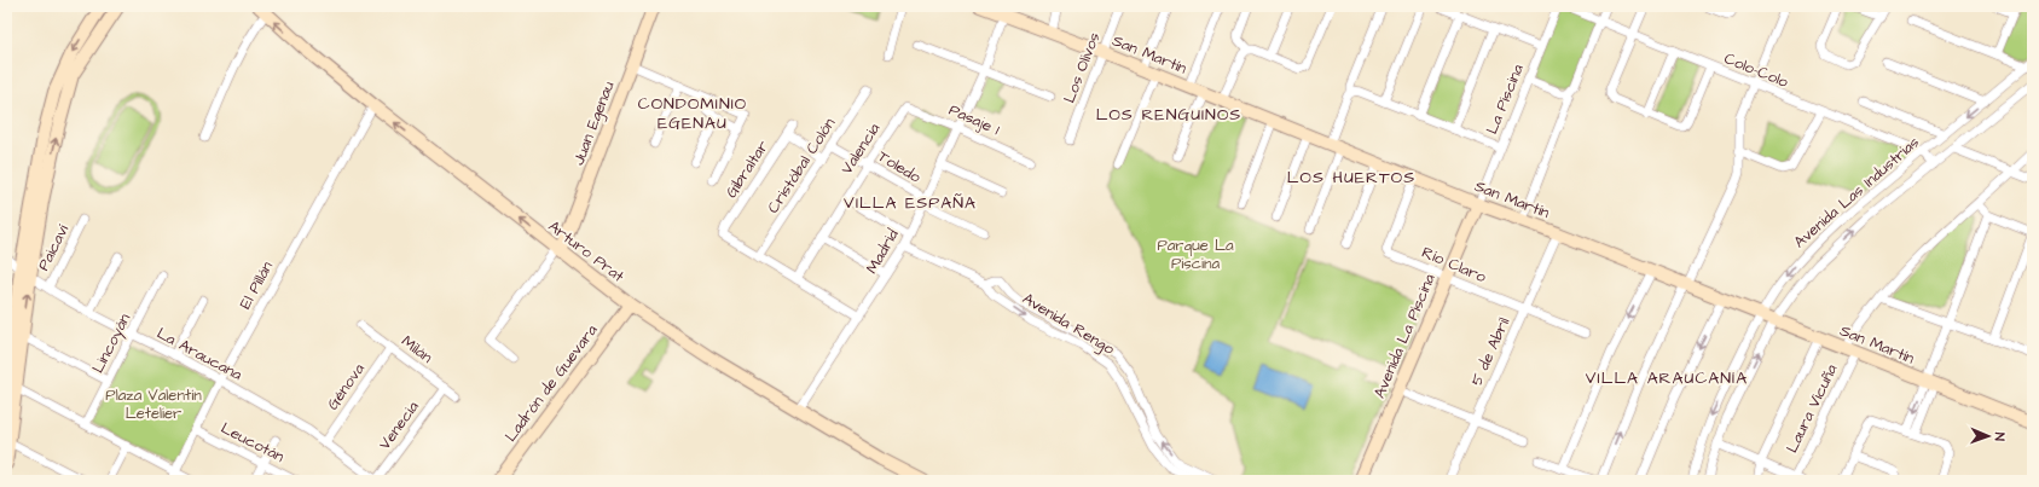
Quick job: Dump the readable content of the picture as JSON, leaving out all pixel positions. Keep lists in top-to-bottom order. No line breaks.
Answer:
{"streets":{"main road":["San Martín","Juan Egenau","Arturo Prat","Avenida La Piscina","Ladrón de Guevara"],"street":["Los Olivos","Colo-Colo","La Piscina","Pasaje 1","Valencia","Cristóbal Colón","Toledo","Gibraltar","Avenida Las Industrias","Paicaví","Madrid","Río Claro","El Pillán","Avenida Rengo","Lincoyán","Milán","5 de Abril","La Araucana","Génova","Laura Vicuña","Venecia","Leucotán"]},"crossings":[["San Martín","Los Olivos"],["San Martín","La Piscina"],["San Martín","Avenida Las Industrias"],["San Martín","Madrid"],["San Martín","Río Claro"],["San Martín","Avenida La Piscina"],["San Martín","5 de Abril"],["San Martín","Laura Vicuña"],["Colo-Colo","Avenida Las Industrias"],["La Piscina","Avenida La Piscina"],["Pasaje 1","Valencia"],["Pasaje 1","Madrid"],["Juan Egenau","Arturo Prat"],["Valencia","Toledo"],["Cristóbal Colón","Toledo"],["Cristóbal Colón","Gibraltar"],["Toledo","Madrid"],["Paicaví","La Araucana"],["Arturo Prat","Madrid"],["Arturo Prat","El Pillán"],["Arturo Prat","Ladrón de Guevara"],["Madrid","Avenida Rengo"],["Río Claro","Avenida La Piscina"],["Río Claro","5 de Abril"],["El Pillán","La Araucana"],["El Pillán","Leucotán"],["Lincoyán","La Araucana"],["Milán","Génova"],["Milán","Venecia"],["La Araucana","Génova"],["La Araucana","Venecia"]],"one_way":["Arturo Prat"],"districts":["CONDOMINIO EGENAU","LOS RENGUINOS","LOS HUERTOS","VILLA ESPAÑA","VILLA ARAUCANÍA"],"parks":["Parque La Piscina","Plaza Valentín Letelier"],"north":"right"}
